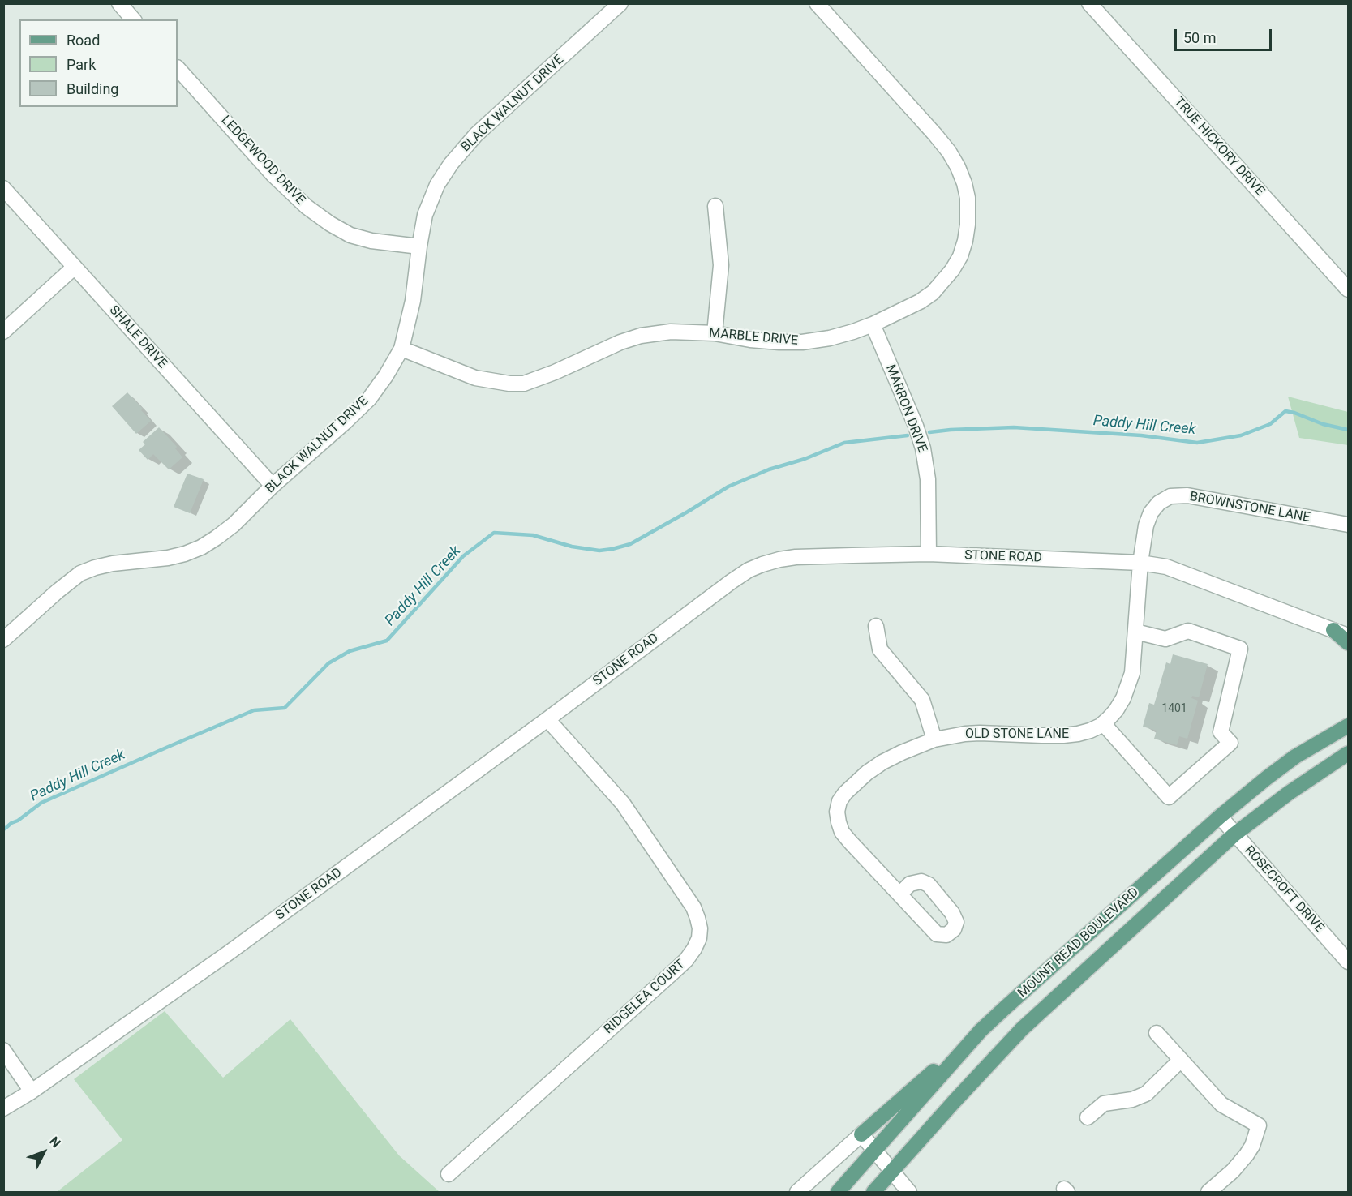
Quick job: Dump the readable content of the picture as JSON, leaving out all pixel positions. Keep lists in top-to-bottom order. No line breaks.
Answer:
{"streets":{"main road":["MOUNT READ BOULEVARD"],"street":["BLACK WALNUT DRIVE","TRUE HICKORY DRIVE","LEDGEWOOD DRIVE","SHALE DRIVE","MARBLE DRIVE","MARRON DRIVE","BROWNSTONE LANE","STONE ROAD","OLD STONE LANE","ROSECROFT DRIVE","RIDGELEA COURT"]},"crossings":[["BLACK WALNUT DRIVE","LEDGEWOOD DRIVE"],["BLACK WALNUT DRIVE","SHALE DRIVE"],["BLACK WALNUT DRIVE","MARBLE DRIVE"],["MARBLE DRIVE","MARRON DRIVE"],["MARRON DRIVE","STONE ROAD"],["BROWNSTONE LANE","STONE ROAD"],["BROWNSTONE LANE","OLD STONE LANE"],["STONE ROAD","OLD STONE LANE"],["STONE ROAD","RIDGELEA COURT"],["ROSECROFT DRIVE","MOUNT READ BOULEVARD"]],"water":["Paddy Hill Creek"],"house_numbers":["1401"],"legend":["Road","Park","Building"],"scale_bar":"50 m","north":"top right"}
